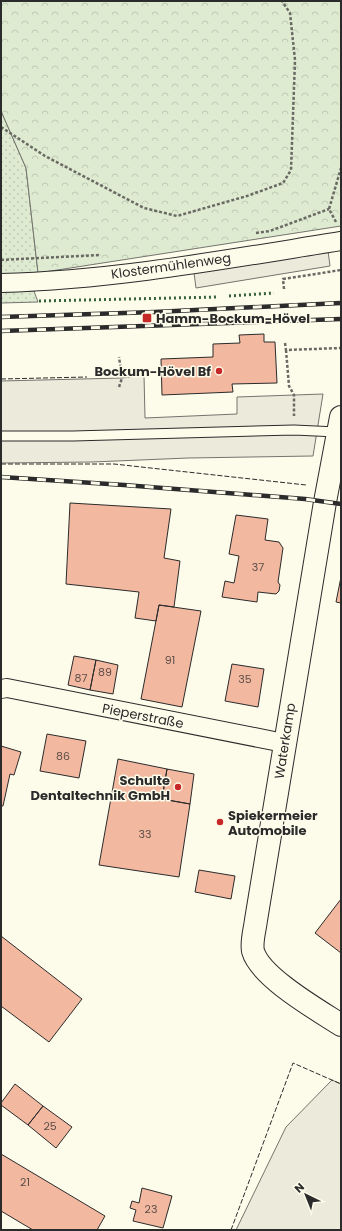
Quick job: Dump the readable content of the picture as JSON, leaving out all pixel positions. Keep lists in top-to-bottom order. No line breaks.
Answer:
{"streets":{"street":["Klostermühlenweg","Pieperstraße","Waterkamp"]},"crossings":[["Pieperstraße","Waterkamp"]],"places":{"transit":["Hamm-Bockum-Hövel"],"other":["Bockum-Hövel Bf","Schulte Dentaltechnik GmbH","Spiekermeier Automobile"]},"house_numbers":["37","91","89","87","35","86","33","25","21","23"],"north":"top left"}
